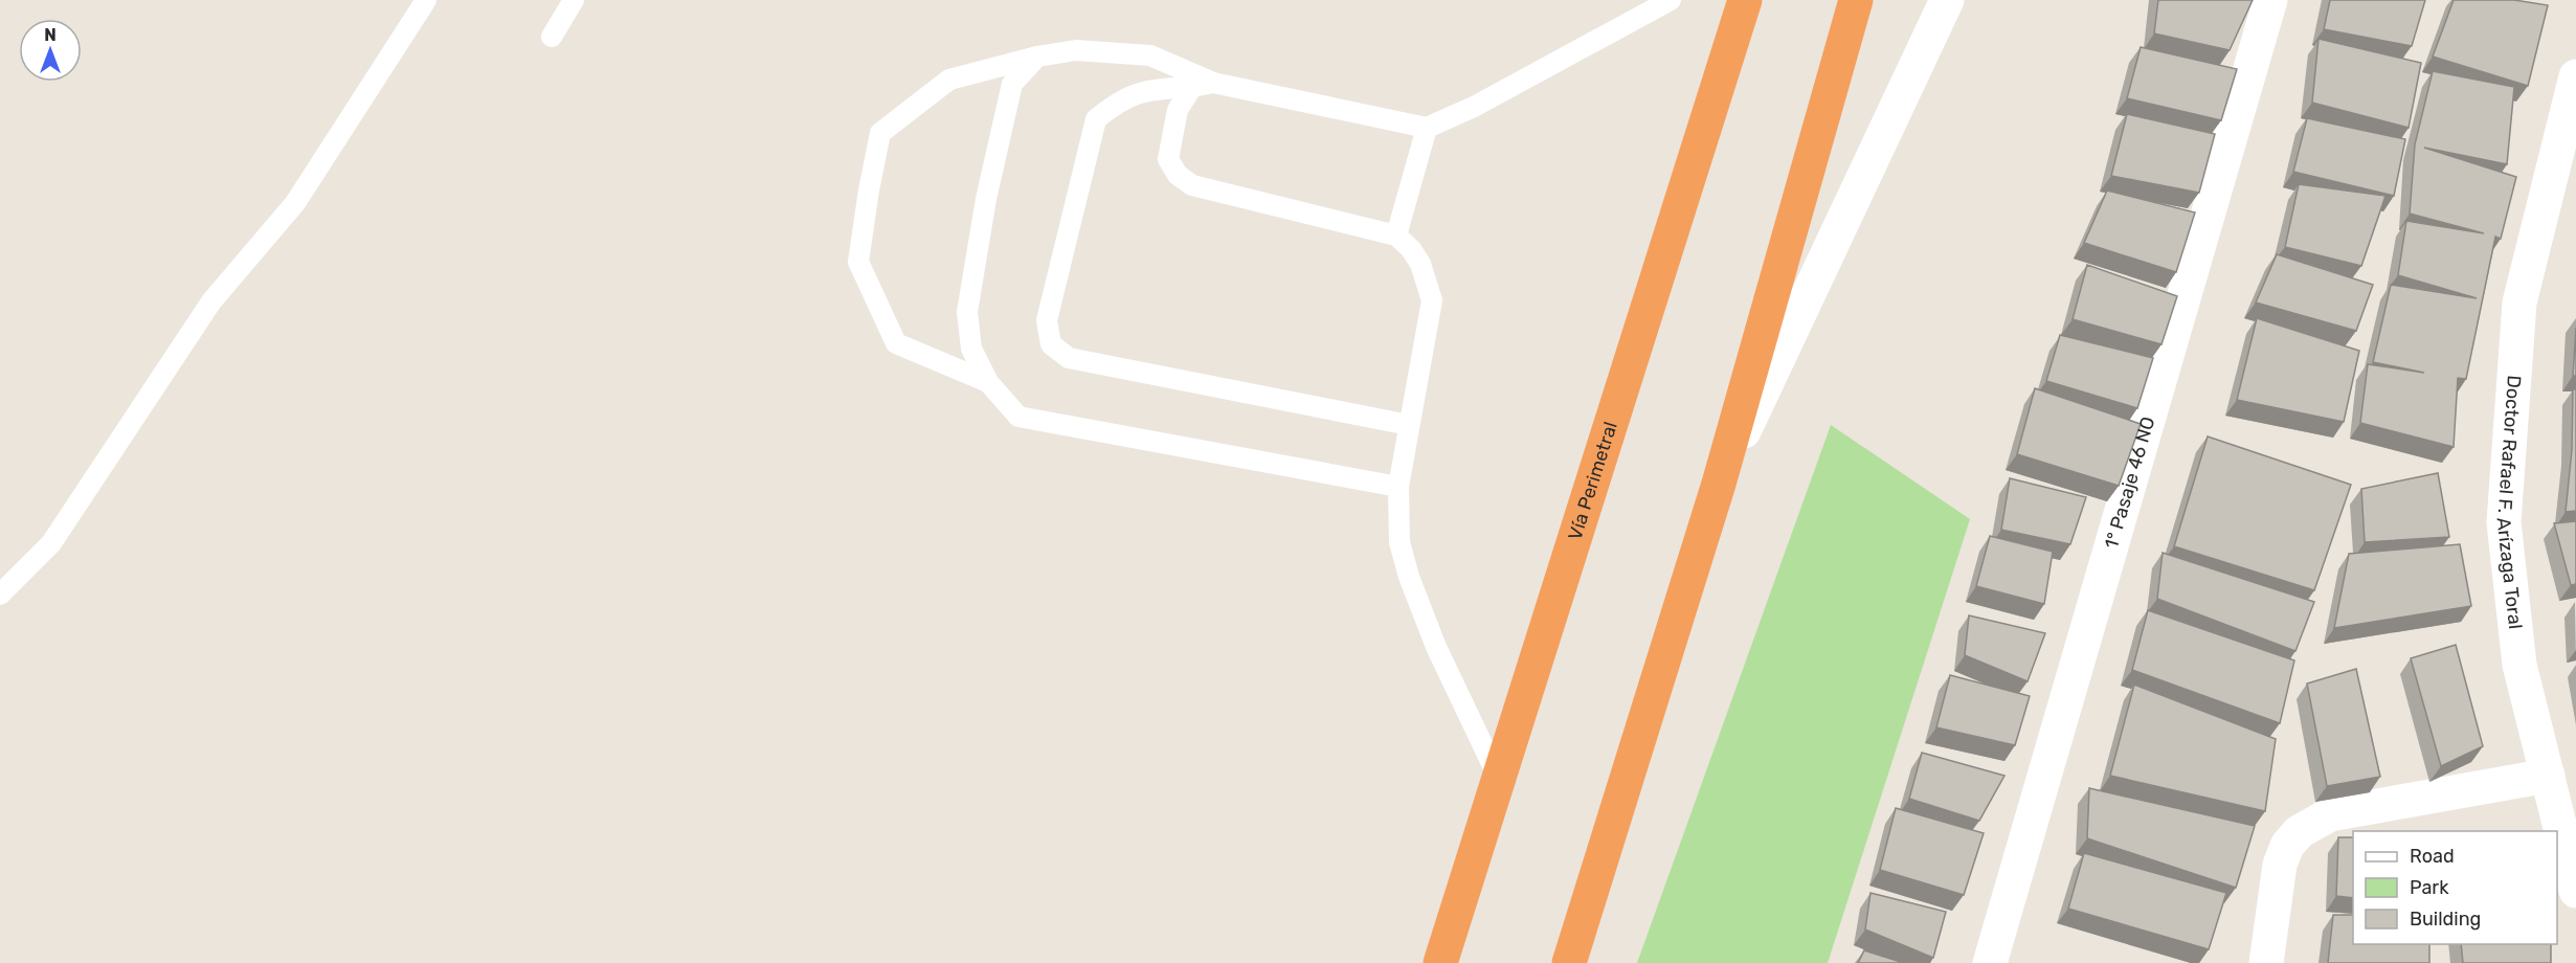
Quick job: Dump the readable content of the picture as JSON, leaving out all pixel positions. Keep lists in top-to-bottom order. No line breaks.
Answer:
{"streets":{"highway":["Vía Perimetral"],"street":["1° Pasaje 46 NO","Doctor Rafael F. Arízaga Toral"]},"legend":["Road","Park","Building"],"north":"top"}
